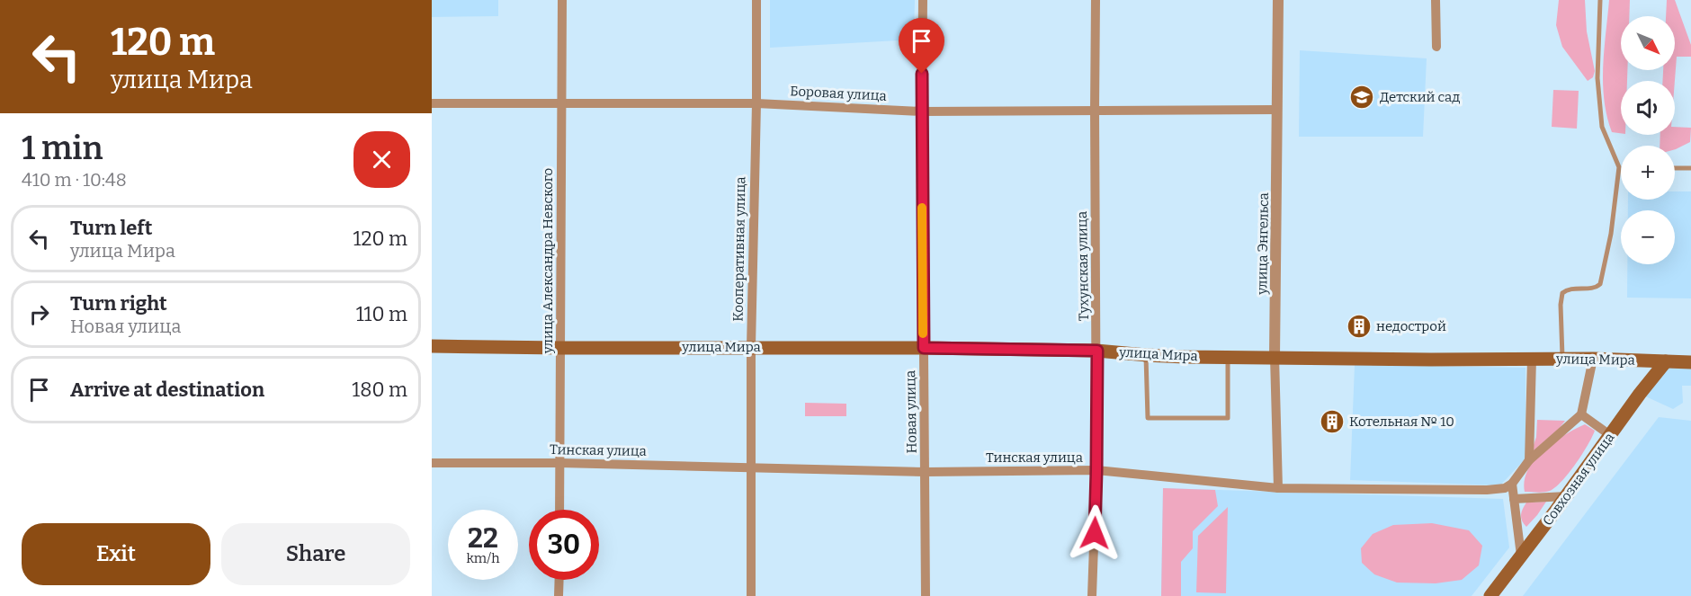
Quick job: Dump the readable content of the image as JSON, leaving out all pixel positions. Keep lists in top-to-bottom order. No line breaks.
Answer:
{"streets":{"main road":["улица Мира","Совхозная улица"],"street":["Боровая улица","улица Энгельса","Кооперативная улица","улица Александра Невского","Тухунская улица","Новая улица","Тинская улица"]},"crossings":[["Боровая улица","улица Энгельса"],["Боровая улица","Кооперативная улица"],["Боровая улица","улица Александра Невского"],["Боровая улица","Тухунская улица"],["Боровая улица","Новая улица"],["улица Энгельса","улица Мира"],["улица Энгельса","Тинская улица"],["Кооперативная улица","улица Мира"],["Кооперативная улица","Тинская улица"],["улица Александра Невского","улица Мира"],["улица Александра Невского","Тинская улица"],["Тухунская улица","улица Мира"],["Тухунская улица","Тинская улица"],["улица Мира","Новая улица"],["улица Мира","Совхозная улица"],["Новая улица","Тинская улица"]],"places":{"school or university":["Детский сад"],"building":["недострой","Котельная № 10"]},"north":"bottom right","page":{"turn":["120 m","улица Мира"],"map_buttons":["+","−"],"heading":["1 min","410 m · 10:48"],"list":[{"name":"Turn left","note":"улица Мира","value":"120 m"},{"name":"Turn right","note":"Новая улица","value":"110 m"},{"name":"Arrive at destination","value":"180 m"}],"speed":"22 km/h","limit":"30","buttons":["Exit","Share"]}}
